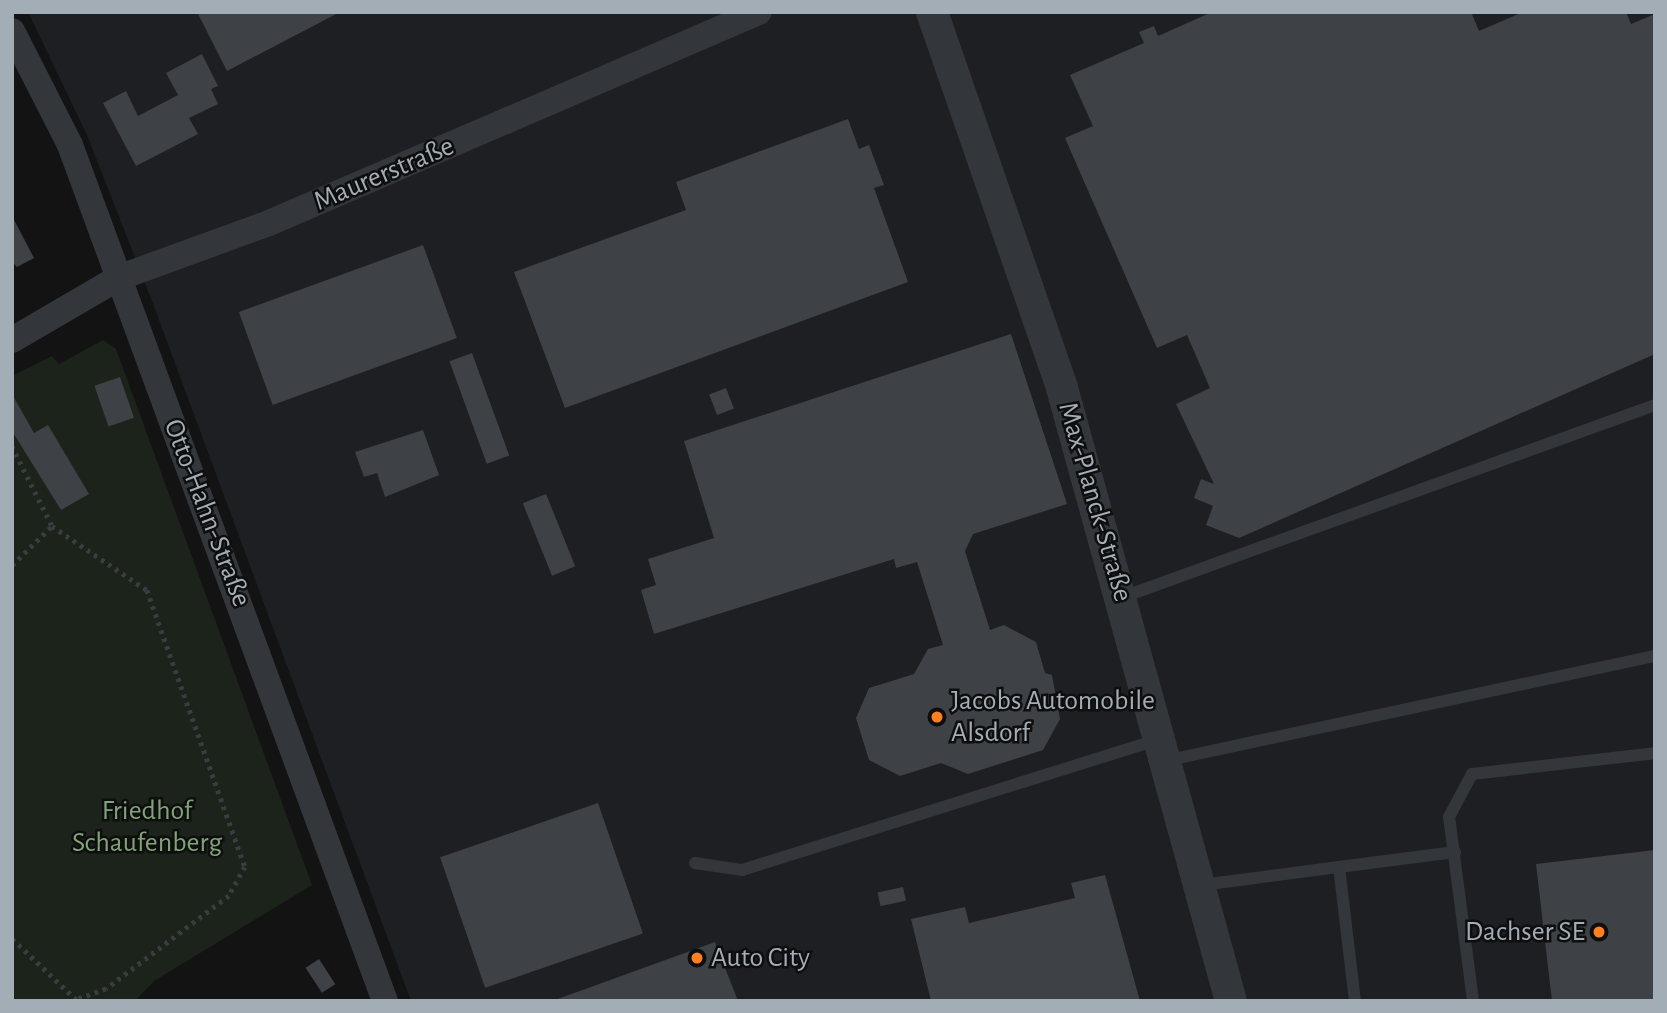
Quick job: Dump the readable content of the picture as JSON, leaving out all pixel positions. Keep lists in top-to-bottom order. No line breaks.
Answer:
{"streets":{"street":["Maurerstraße","Max-Planck-Straße","Otto-Hahn-Straße"]},"crossings":[["Maurerstraße","Otto-Hahn-Straße"]],"parks":["Friedhof Schaufenberg"],"places":["Jacobs Automobile Alsdorf","Dachser SE","Auto City"]}
